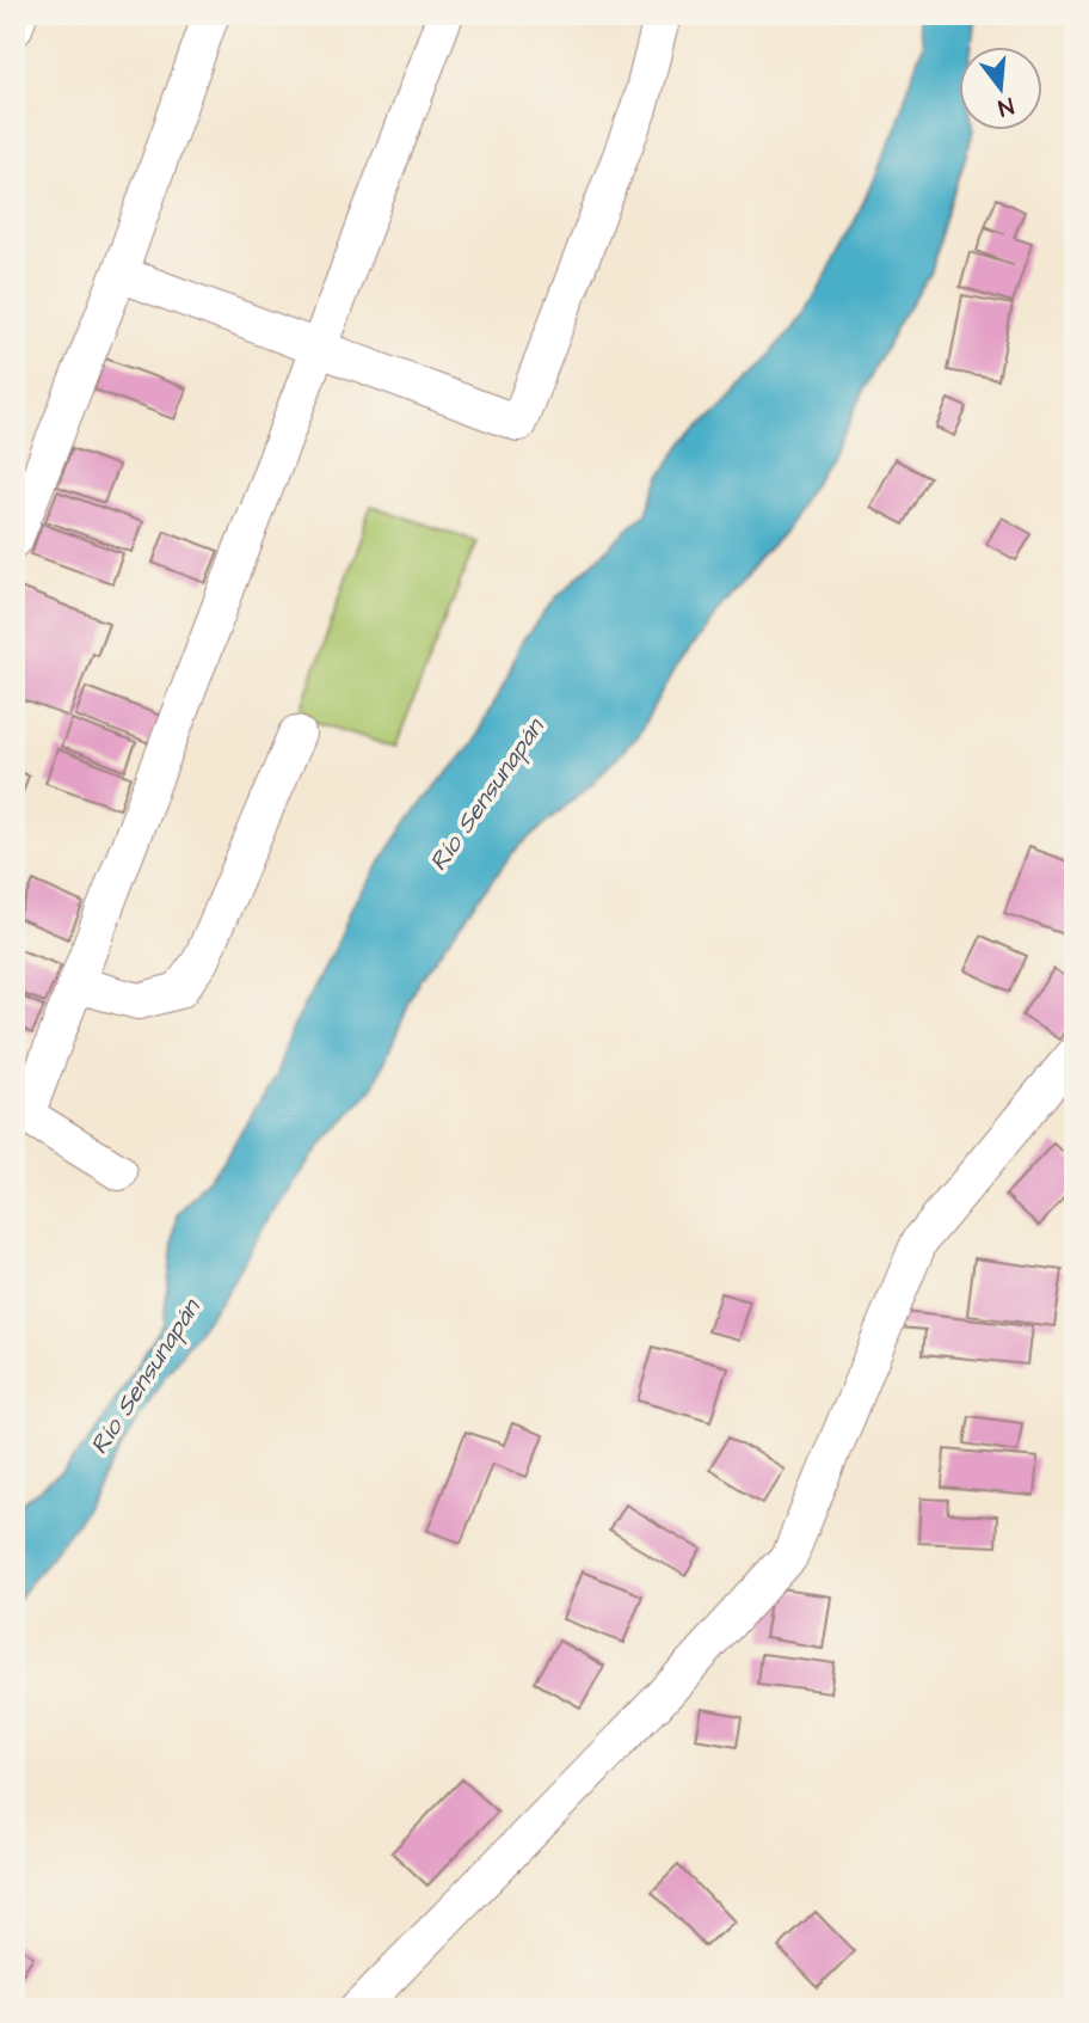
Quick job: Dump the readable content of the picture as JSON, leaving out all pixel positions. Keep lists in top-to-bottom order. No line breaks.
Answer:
{"water":["Río Sensunapán"],"north":"bottom"}
